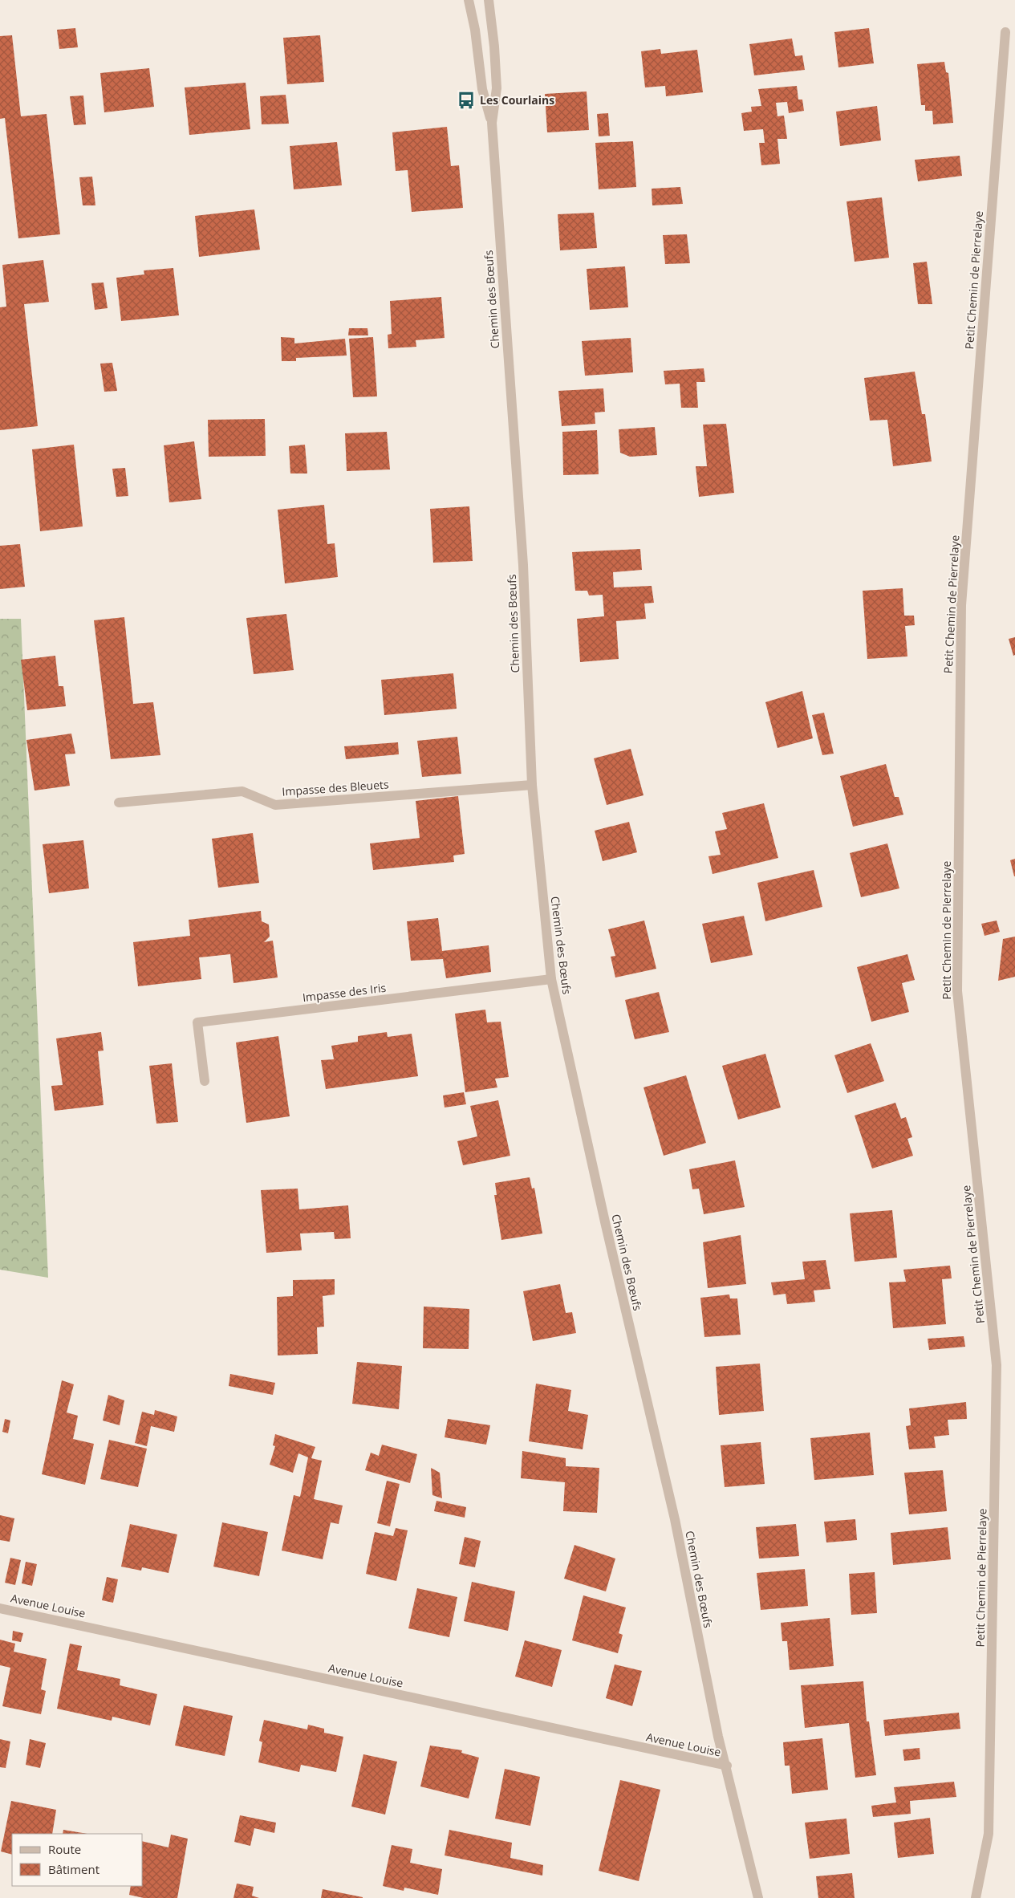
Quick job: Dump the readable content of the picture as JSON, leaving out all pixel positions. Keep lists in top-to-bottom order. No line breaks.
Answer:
{"streets":{"street":["Petit Chemin de Pierrelaye","Chemin des Bœufs","Impasse des Bleuets","Impasse des Iris","Avenue Louise"]},"crossings":[["Chemin des Bœufs","Impasse des Bleuets"],["Chemin des Bœufs","Impasse des Iris"],["Chemin des Bœufs","Avenue Louise"]],"places":{"bus stop":["Les Courlains"]},"legend":["Route","Bâtiment"]}
